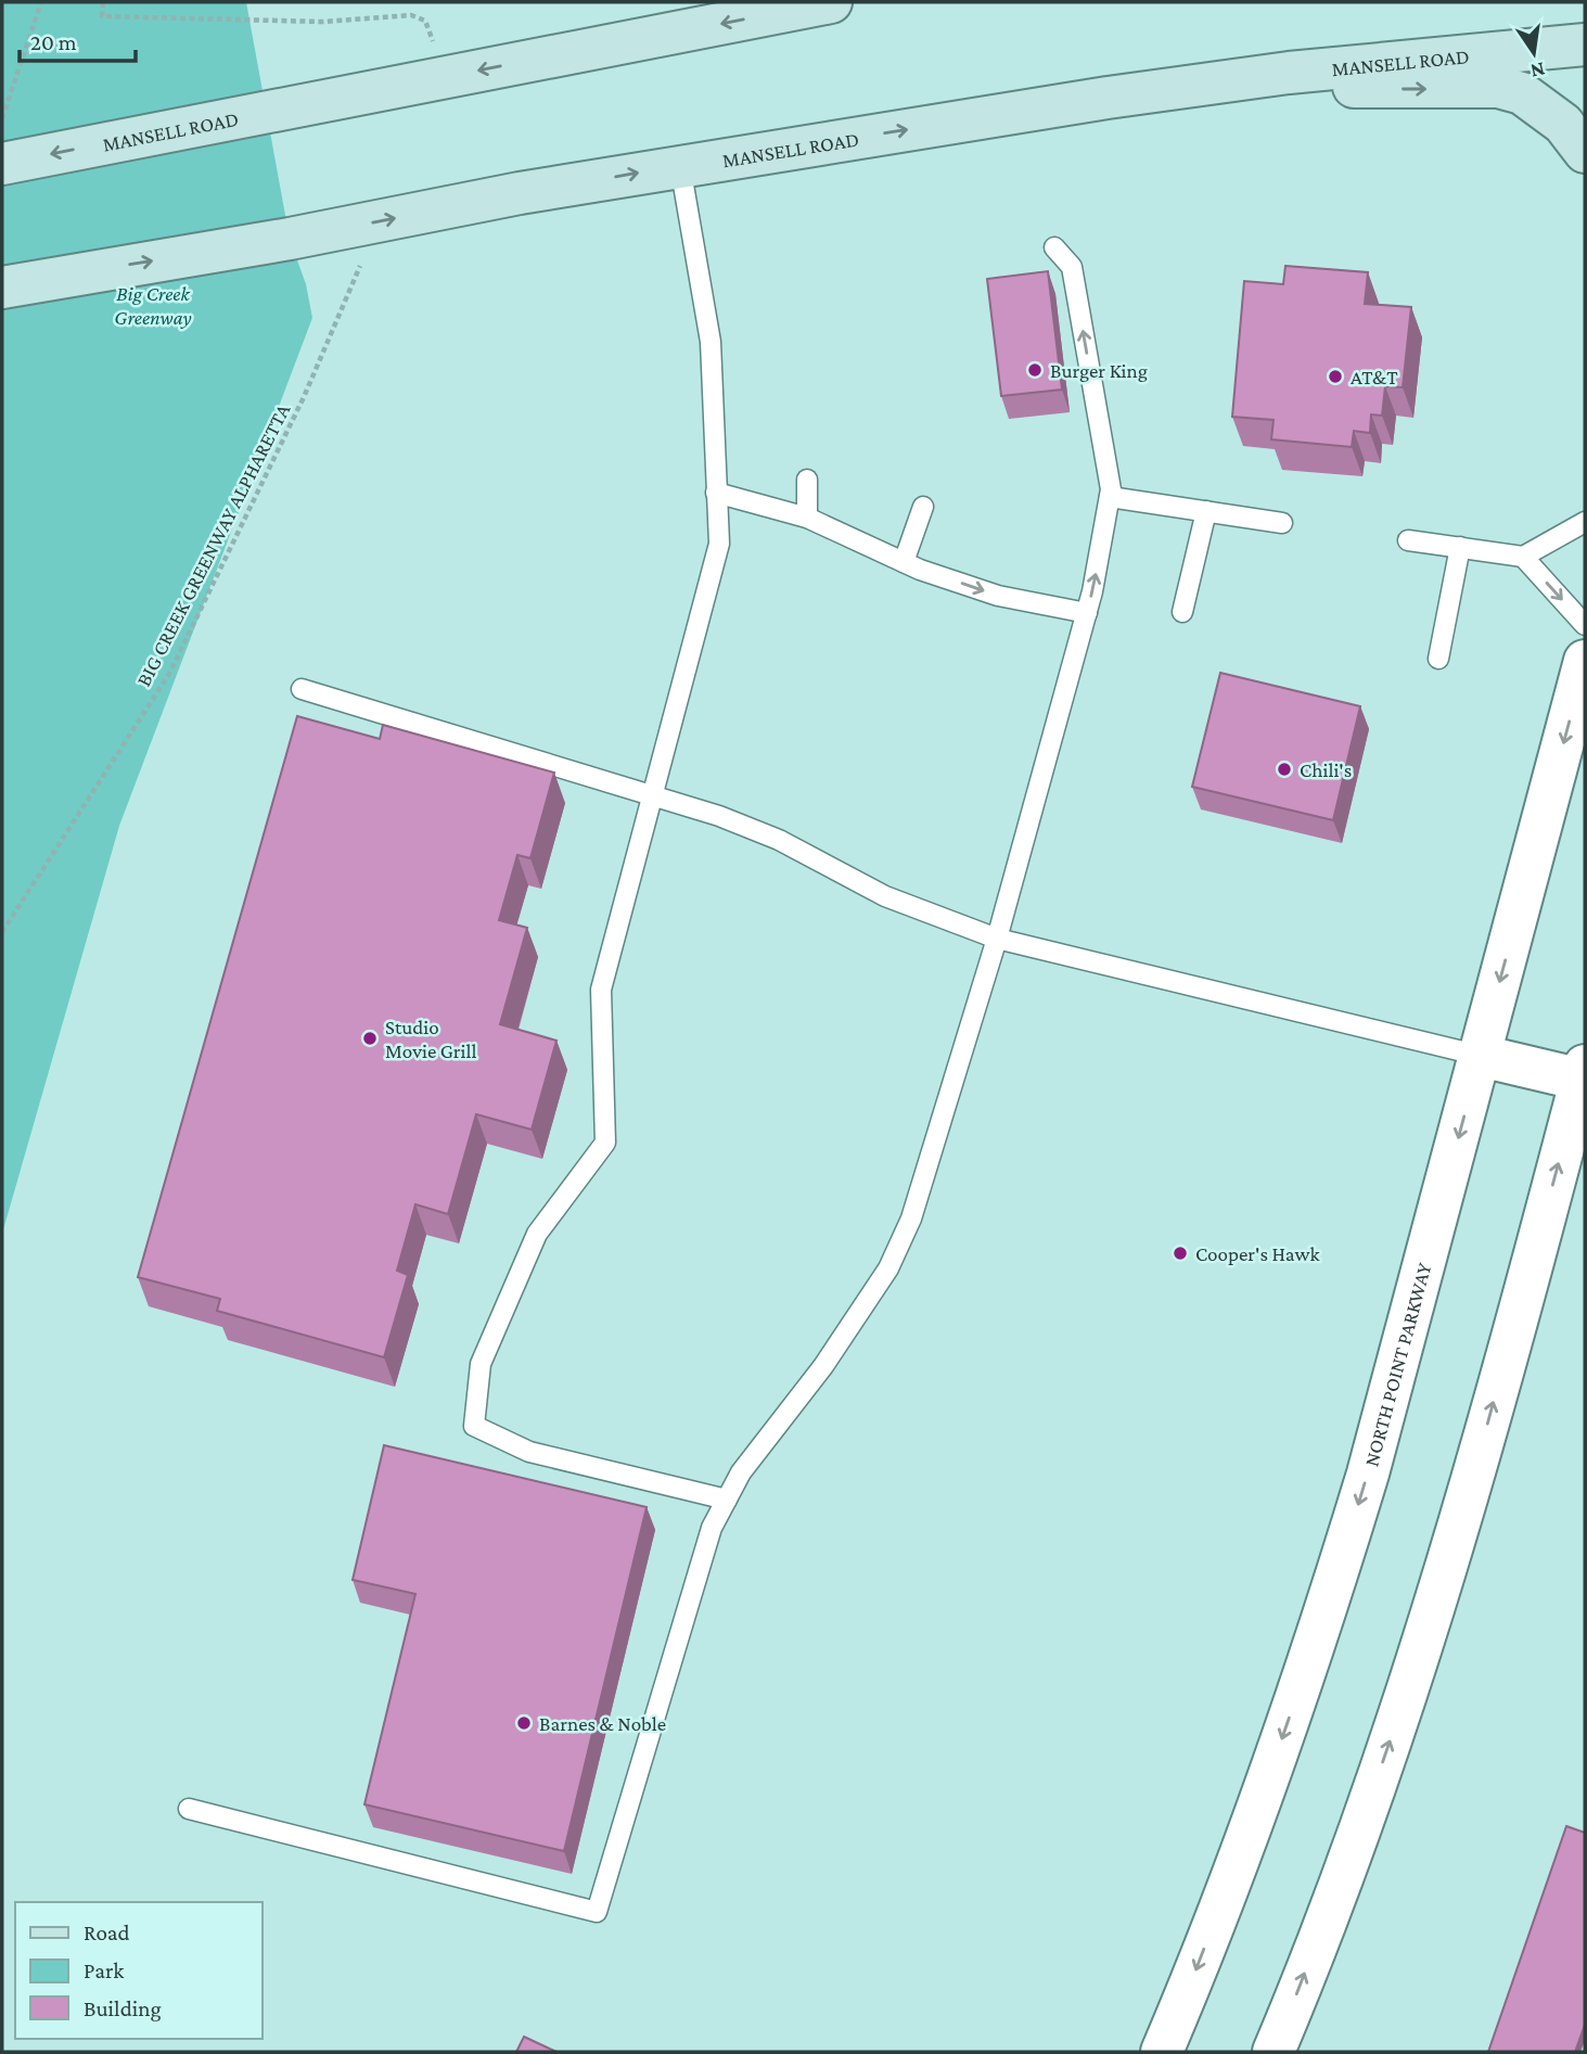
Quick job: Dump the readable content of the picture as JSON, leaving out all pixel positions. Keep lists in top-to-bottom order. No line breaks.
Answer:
{"streets":{"main road":["MANSELL ROAD"],"street":["NORTH POINT PARKWAY"],"path":["BIG CREEK GREENWAY ALPHARETTA"]},"parks":["Big Creek Greenway"],"places":["Burger King","AT&T","Chili's","Studio Movie Grill","Cooper's Hawk","Barnes & Noble"],"legend":["Road","Park","Building"],"scale_bar":"20 m","north":"bottom"}
